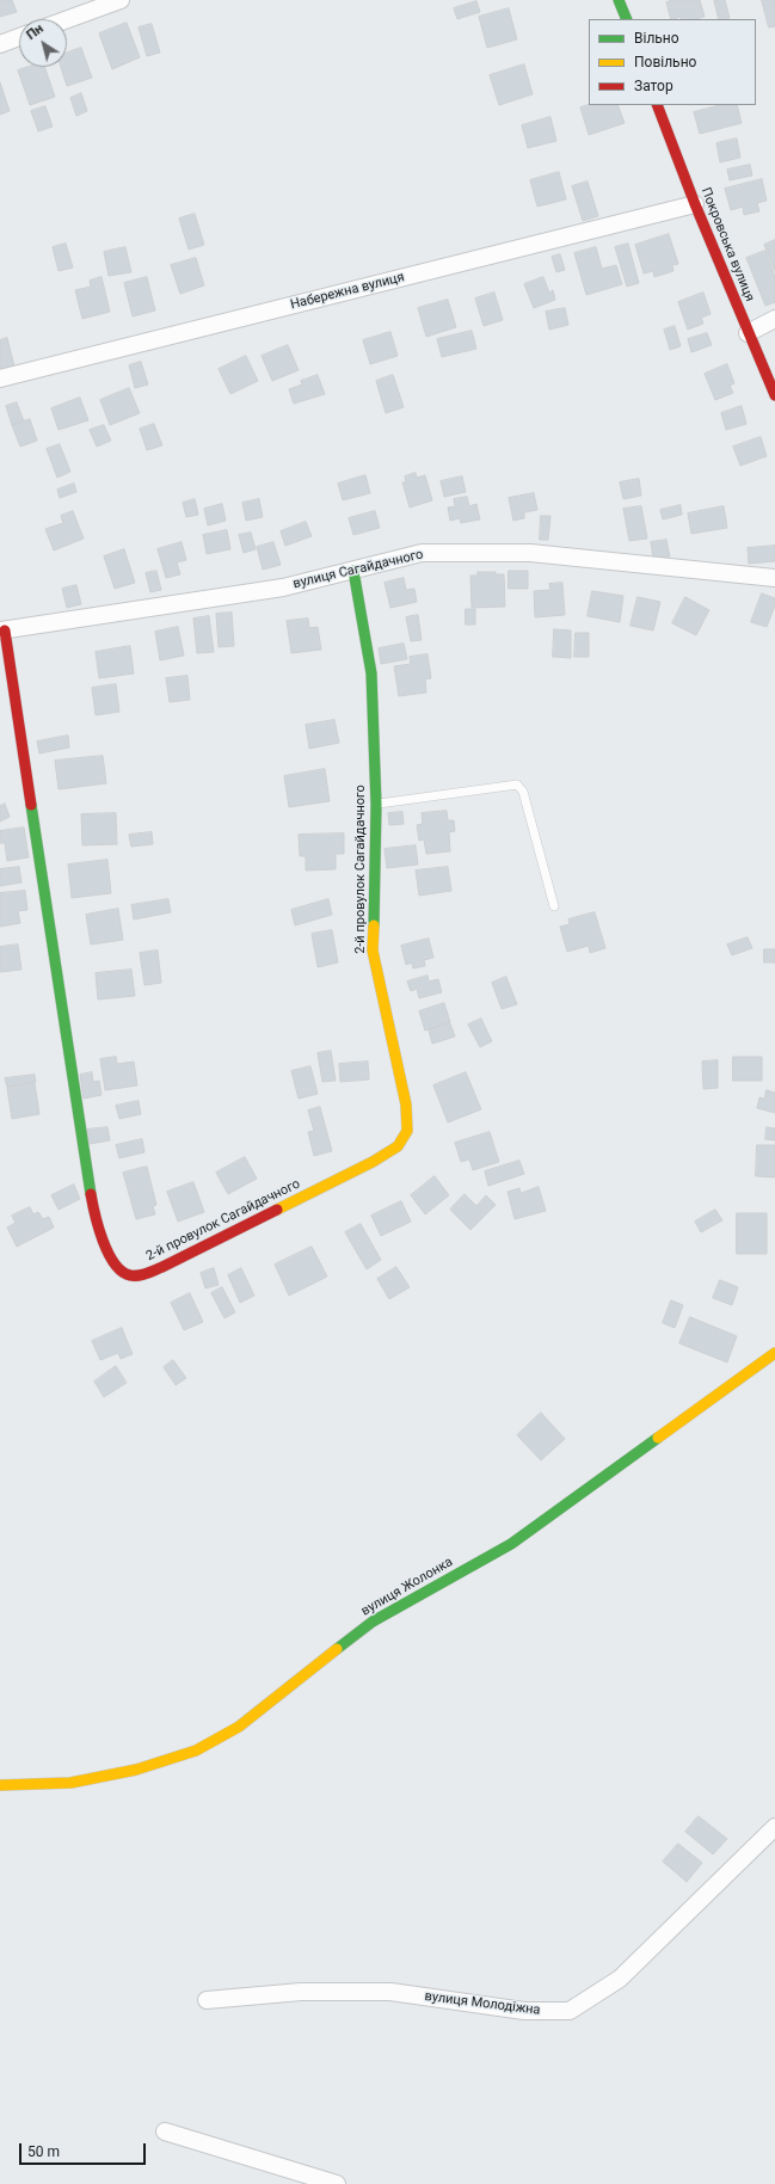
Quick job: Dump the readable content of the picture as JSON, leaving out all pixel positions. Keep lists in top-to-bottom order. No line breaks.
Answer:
{"streets":{"street":["Покровська вулиця","Набережна вулиця","вулиця Сагайдачного","2-й провулок Сагайдачного","вулиця Жолонка","вулиця Молодіжна"]},"crossings":[["Покровська вулиця","Набережна вулиця"],["вулиця Сагайдачного","2-й провулок Сагайдачного"]],"legend":["Вільно","Повільно","Затор"],"scale_bar":"50 m","north":"top left"}
